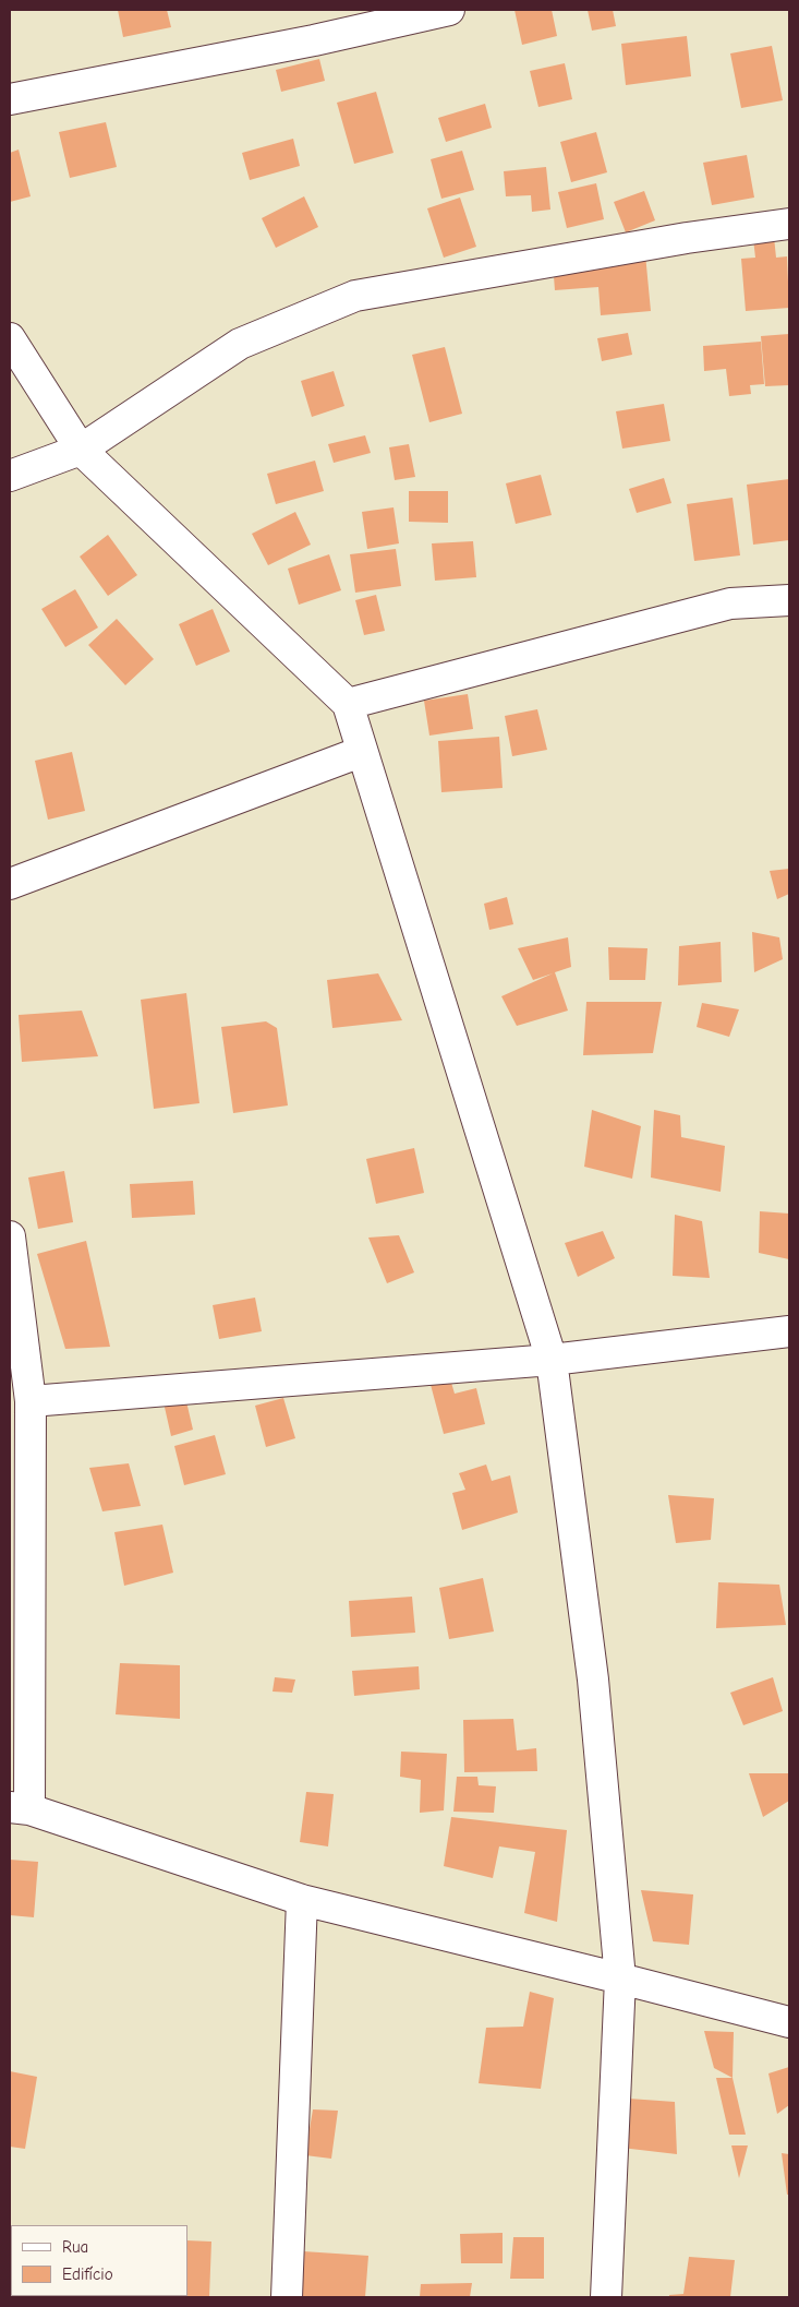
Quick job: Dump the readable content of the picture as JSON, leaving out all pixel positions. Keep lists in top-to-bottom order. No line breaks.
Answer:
{"legend":["Rua","Edifício"]}
